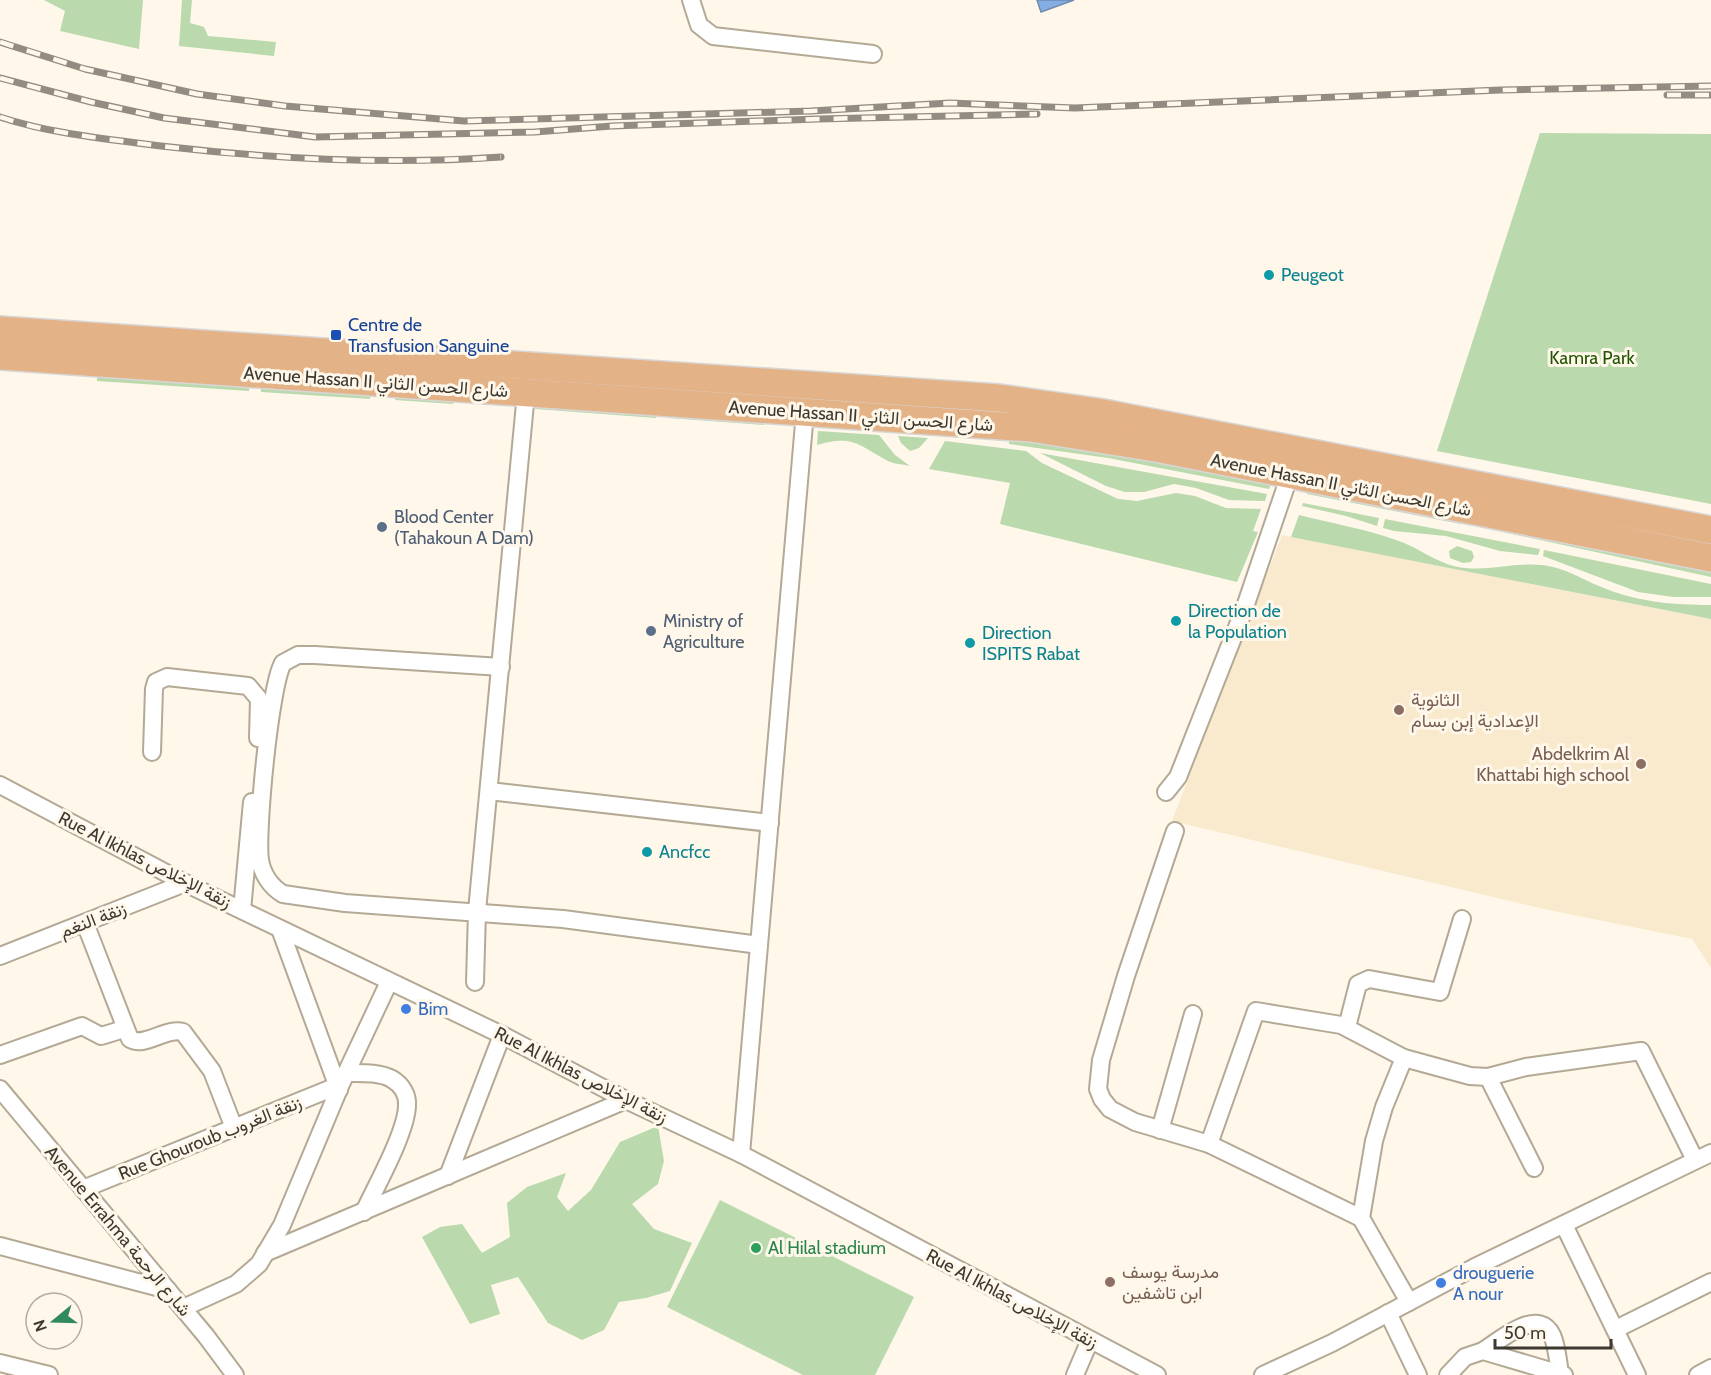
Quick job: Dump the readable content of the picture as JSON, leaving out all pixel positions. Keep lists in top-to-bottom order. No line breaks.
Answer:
{"streets":{"main road":["Avenue Hassan II شارع الحسن الثاني"],"street":["Rue Al Ikhlas زنقة الإخلاص","زنقة النغم","Rue Ghouroub زنقة الغروب","Avenue Errahma شارع الرحمة"]},"crossings":[["Rue Al Ikhlas زنقة الإخلاص","زنقة النغم"],["Rue Ghouroub زنقة الغروب","Avenue Errahma شارع الرحمة"]],"parks":["Kamra Park"],"places":{"other":["Peugeot","Blood Center (Tahakoun A Dam)","Direction de la Population","Ministry of Agriculture","Direction ISPITS Rabat","الثانوية الإعدادية إبن بسام","Abdelkrim Al Khattabi high school","Ancfcc","Bim","Al Hilal stadium","مدرسة يوسف ابن تاشفين","drouguerie A nour"],"transit":["Centre de Transfusion Sanguine"]},"scale_bar":"50 m","north":"left"}
